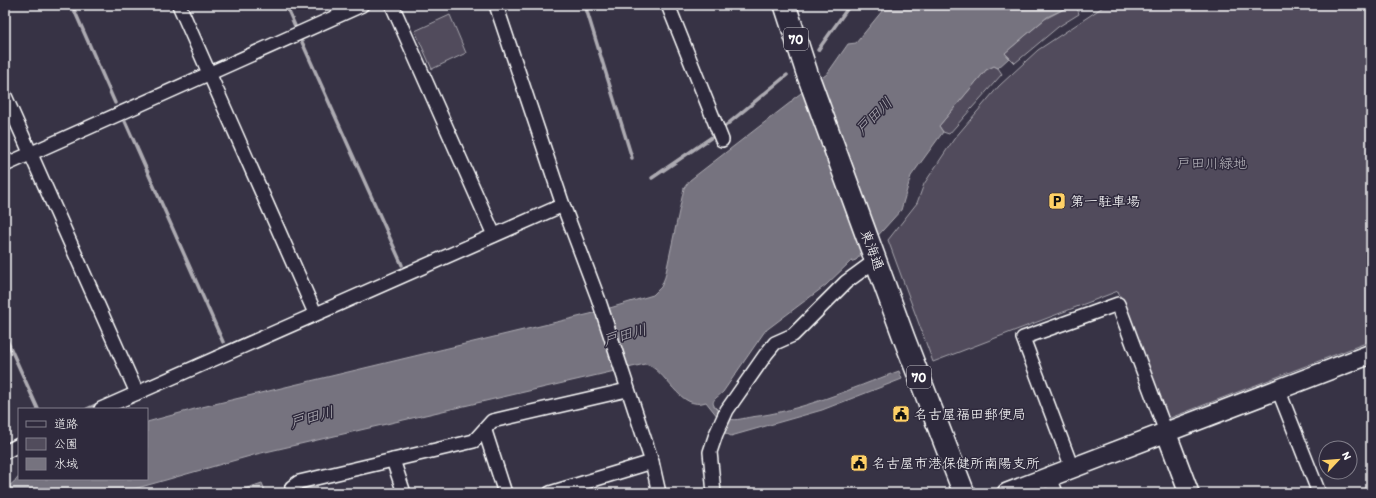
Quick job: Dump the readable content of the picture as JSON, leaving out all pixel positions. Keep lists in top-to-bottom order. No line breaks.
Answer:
{"streets":{"main road":["70","東海通"]},"water":["戸田川"],"parks":["戸田川緑地"],"places":{"parking":["第一駐車場"],"public building":["名古屋福田郵便局","名古屋市港保健所南陽支所"]},"legend":["道路","公園","水域"],"north":"top right"}
